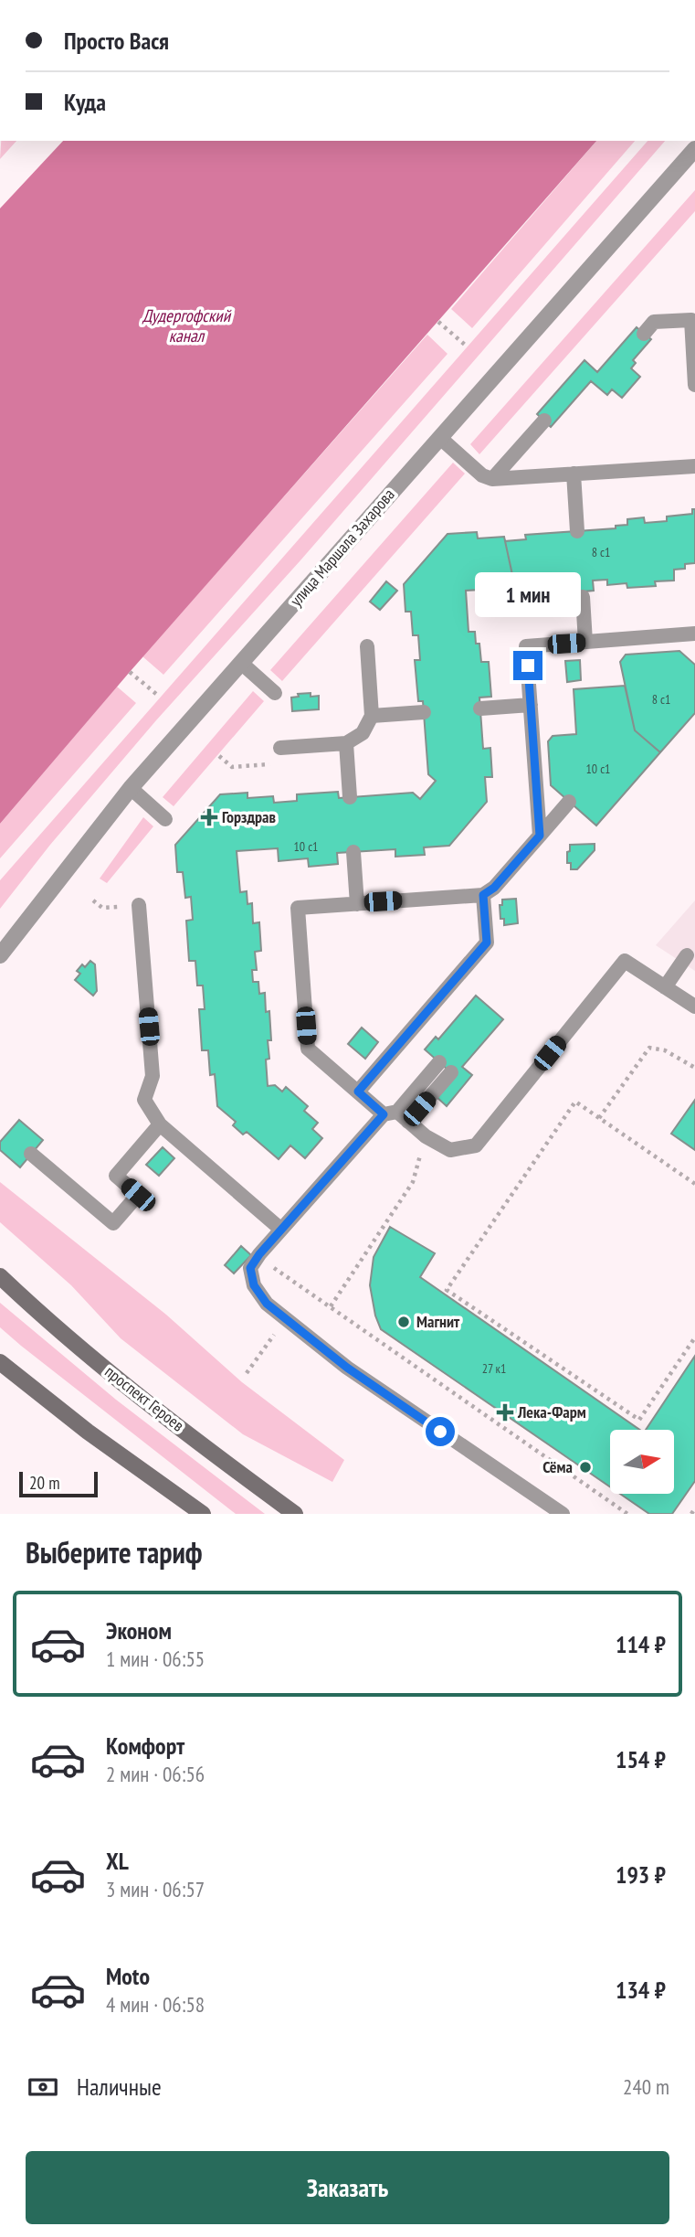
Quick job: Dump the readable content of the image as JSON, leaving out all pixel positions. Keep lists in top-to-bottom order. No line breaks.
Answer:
{"streets":{"street":["улица Маршала Захарова","проспект Героев"]},"water":["Дудергофский канал"],"places":{"health":["Горздрав","Лека-Фарм"],"other":["Магнит","Сёма"]},"house_numbers":["8 с1","8 с1","10 с1","10 с1","27 к1"],"scale_bar":"20 m","north":"right","page":{"banner":["Просто Вася","Куда"],"bubble":"1 мин","scale":"20 m","heading":"Выберите тариф","list":[{"name":"Эконом","note":"1 мин · 06:55","value":"114 ₽"},{"name":"Комфорт","note":"2 мин · 06:56","value":"154 ₽"},{"name":"XL","note":"3 мин · 06:57","value":"193 ₽"},{"name":"Moto","note":"4 мин · 06:58","value":"134 ₽"}],"pay":["Наличные","240 m"],"buttons":"Заказать"}}
